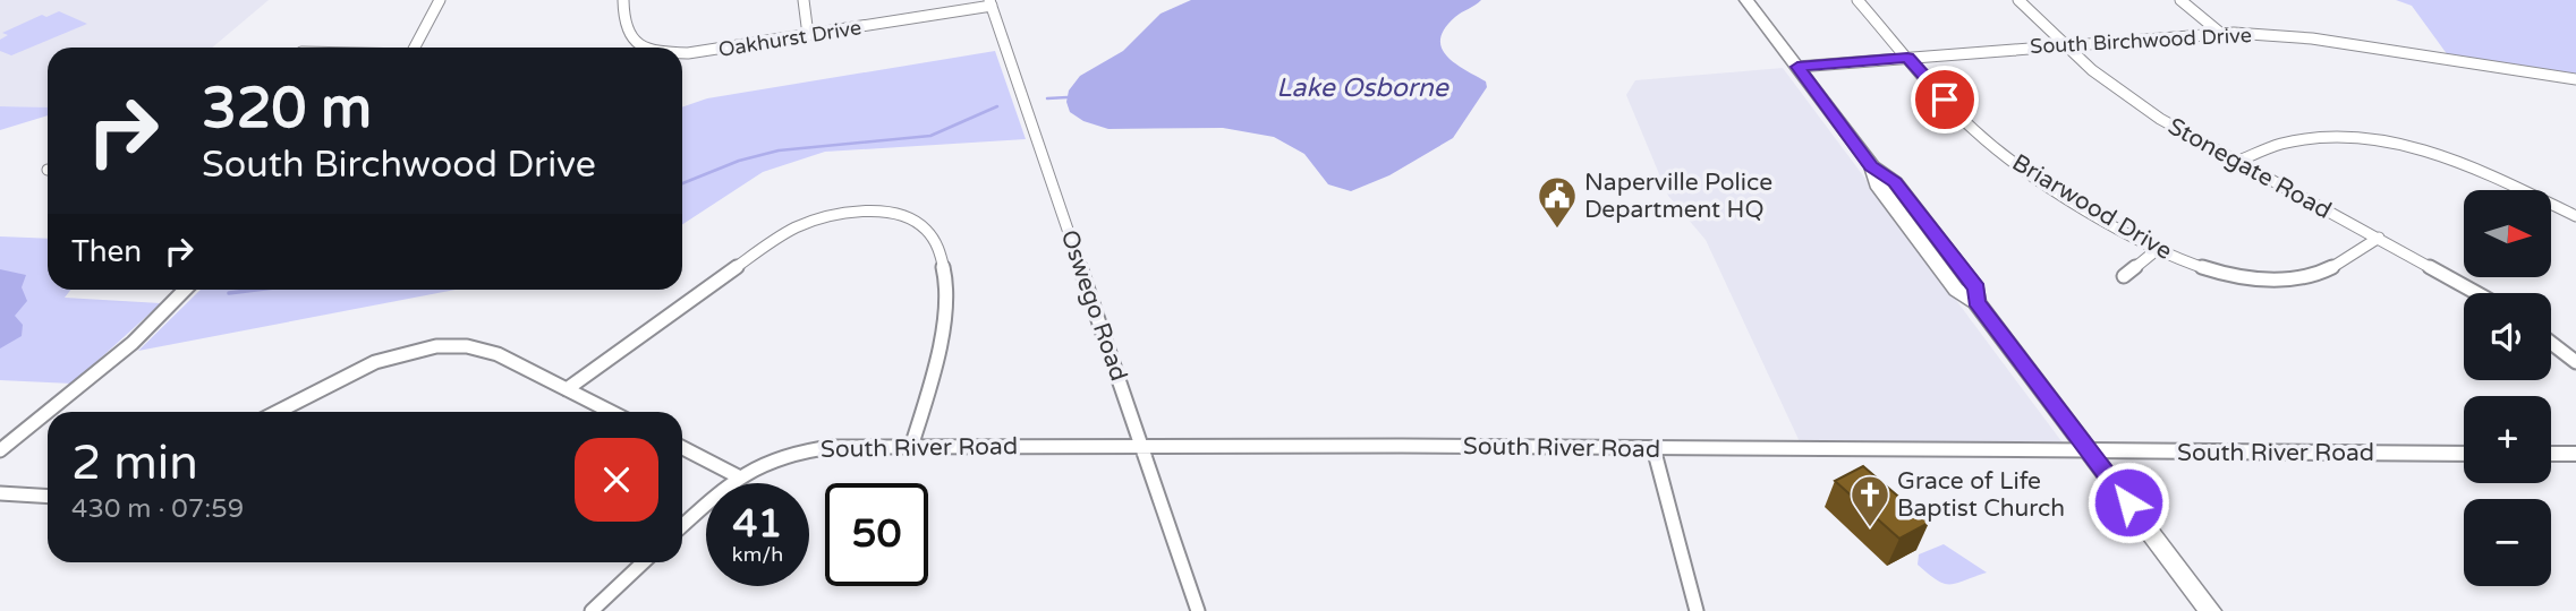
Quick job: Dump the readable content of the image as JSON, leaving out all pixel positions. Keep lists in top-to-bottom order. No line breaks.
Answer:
{"streets":{"street":["Oakhurst Drive","South Birchwood Drive","Stonegate Road","Briarwood Drive","Oswego Road","South River Road"]},"crossings":[["Oakhurst Drive","Oswego Road"],["South Birchwood Drive","Stonegate Road"],["South Birchwood Drive","Briarwood Drive"],["Stonegate Road","Briarwood Drive"],["Oswego Road","South River Road"]],"water":["Lake Osborne"],"places":{"public building":["Naperville Police Department HQ"],"church":["Grace of Life Baptist Church"]},"north":"right","page":{"turn":["320 m","South Birchwood Drive"],"map_buttons":["+","−"],"then":"Then","heading":["2 min","430 m · 07:59"],"speed":"41 km/h","limit":"50"}}
